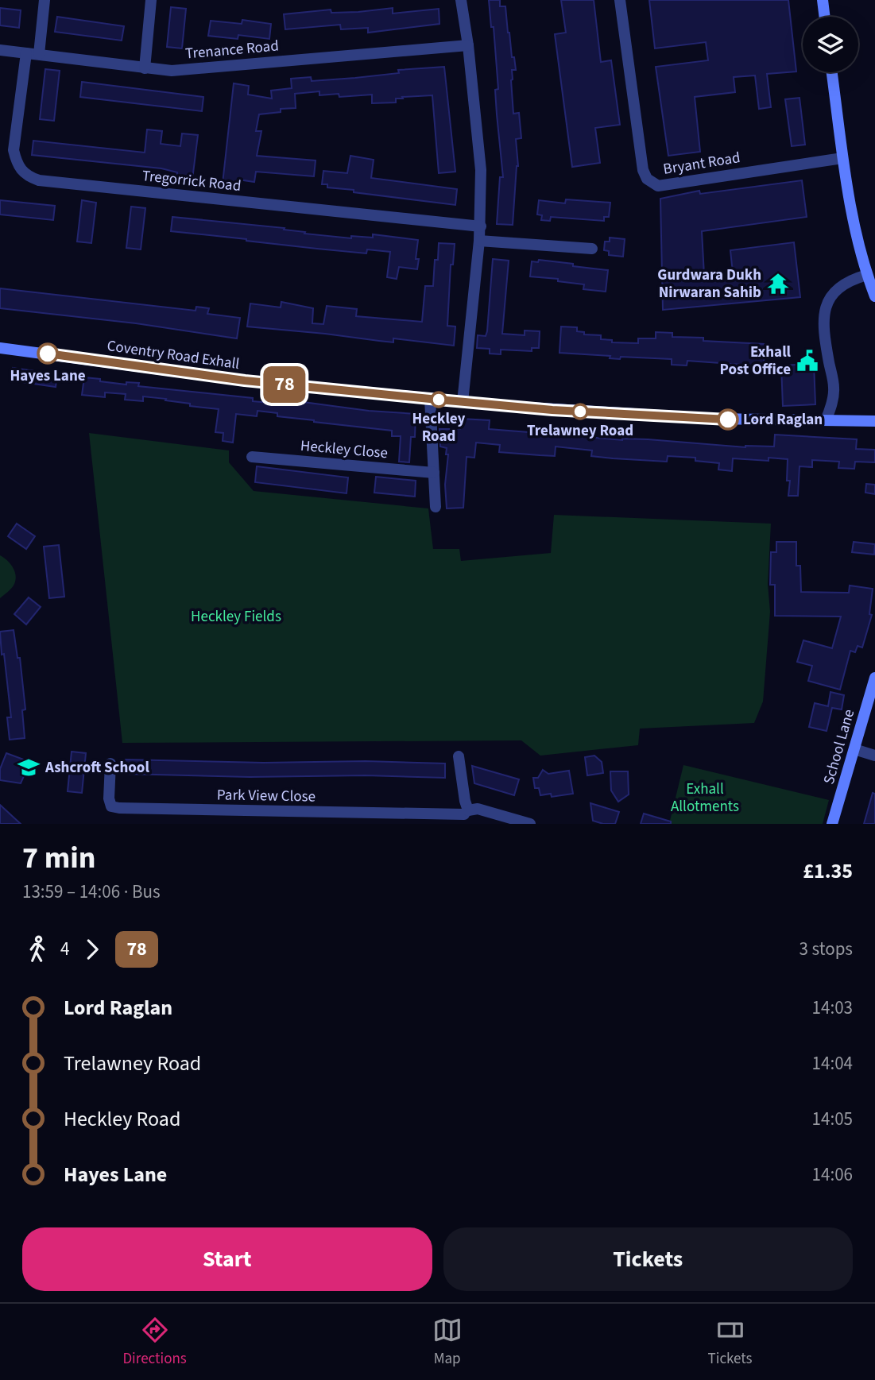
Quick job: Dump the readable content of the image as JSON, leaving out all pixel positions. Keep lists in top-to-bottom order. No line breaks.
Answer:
{"streets":{"main road":["Coventry Road Exhall","School Lane"],"street":["Trenance Road","Bryant Road","Tregorrick Road","Heckley Close","Park View Close"]},"crossings":[["Trenance Road","Tregorrick Road"]],"parks":["Heckley Fields","Exhall Allotments"],"places":{"temple":["Gurdwara Dukh Nirwaran Sahib"],"other":["Hayes Lane","Heckley Road","Trelawney Road","Lord Raglan"],"public building":["Exhall Post Office"],"school or university":["Ashcroft School"]},"lines":["bus line 78"],"page":{"on_map":"78","heading":["7 min","13:59 – 14:06 · Bus","£1.35"],"legs":["4","78","3 stops"],"list":[{"name":"Lord Raglan","value":"14:03"},{"name":"Trelawney Road","value":"14:04"},{"name":"Heckley Road","value":"14:05"},{"name":"Hayes Lane","value":"14:06"}],"buttons":["Start","Tickets"],"tabs":["Directions","Map","Tickets"]}}
